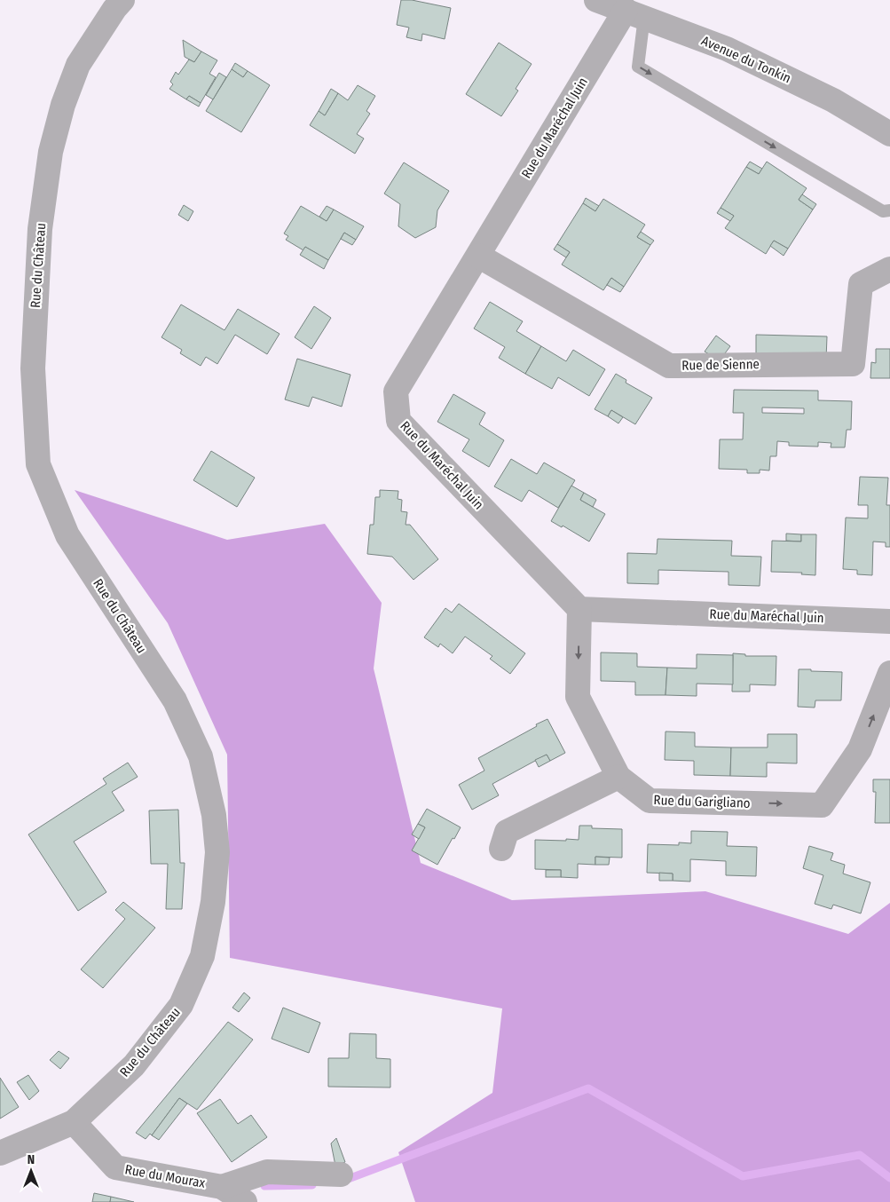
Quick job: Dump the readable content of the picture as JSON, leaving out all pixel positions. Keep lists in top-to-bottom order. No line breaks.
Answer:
{"streets":{"street":["Avenue du Tonkin","Rue du Maréchal Juin","Rue du Château","Rue de Sienne","Rue du Garigliano","Rue du Mourax"]},"crossings":[["Avenue du Tonkin","Rue du Maréchal Juin"],["Rue du Maréchal Juin","Rue de Sienne"],["Rue du Maréchal Juin","Rue du Garigliano"],["Rue du Château","Rue du Mourax"]],"north":"top"}
